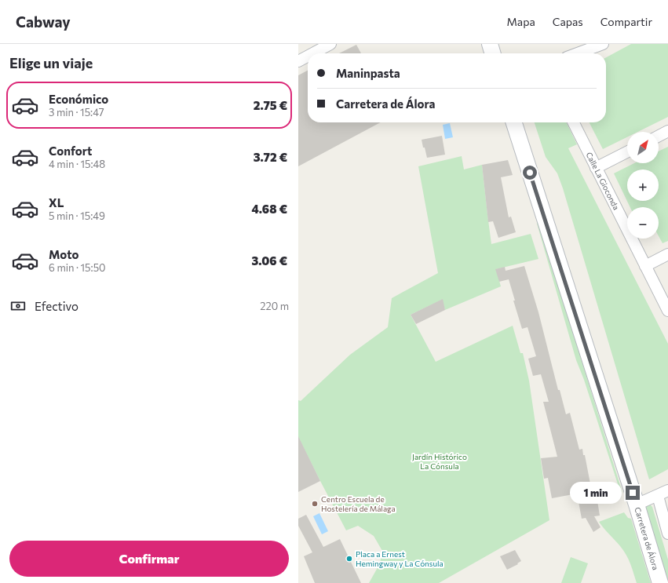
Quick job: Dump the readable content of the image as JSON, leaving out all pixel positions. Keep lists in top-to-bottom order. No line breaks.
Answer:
{"streets":{"main road":["Carretera de Álora"],"street":["Calle La Gioconda"]},"parks":["Jardín Histórico La Cónsula"],"places":["Centro Escuela de Hostelería de Málaga","Placa a Ernest Hemingway y La Cónsula"],"north":"top right","page":{"header":"Cabway","nav":["Mapa","Capas","Compartir"],"heading":"Elige un viaje","banner":["Maninpasta","Carretera de Álora"],"list":[{"name":"Económico","note":"3 min · 15:47","value":"2.75 €"},{"name":"Confort","note":"4 min · 15:48","value":"3.72 €"},{"name":"XL","note":"5 min · 15:49","value":"4.68 €"},{"name":"Moto","note":"6 min · 15:50","value":"3.06 €"}],"map_buttons":["+","−"],"pay":["Efectivo","220 m"],"bubble":"1 min","buttons":"Confirmar"}}
